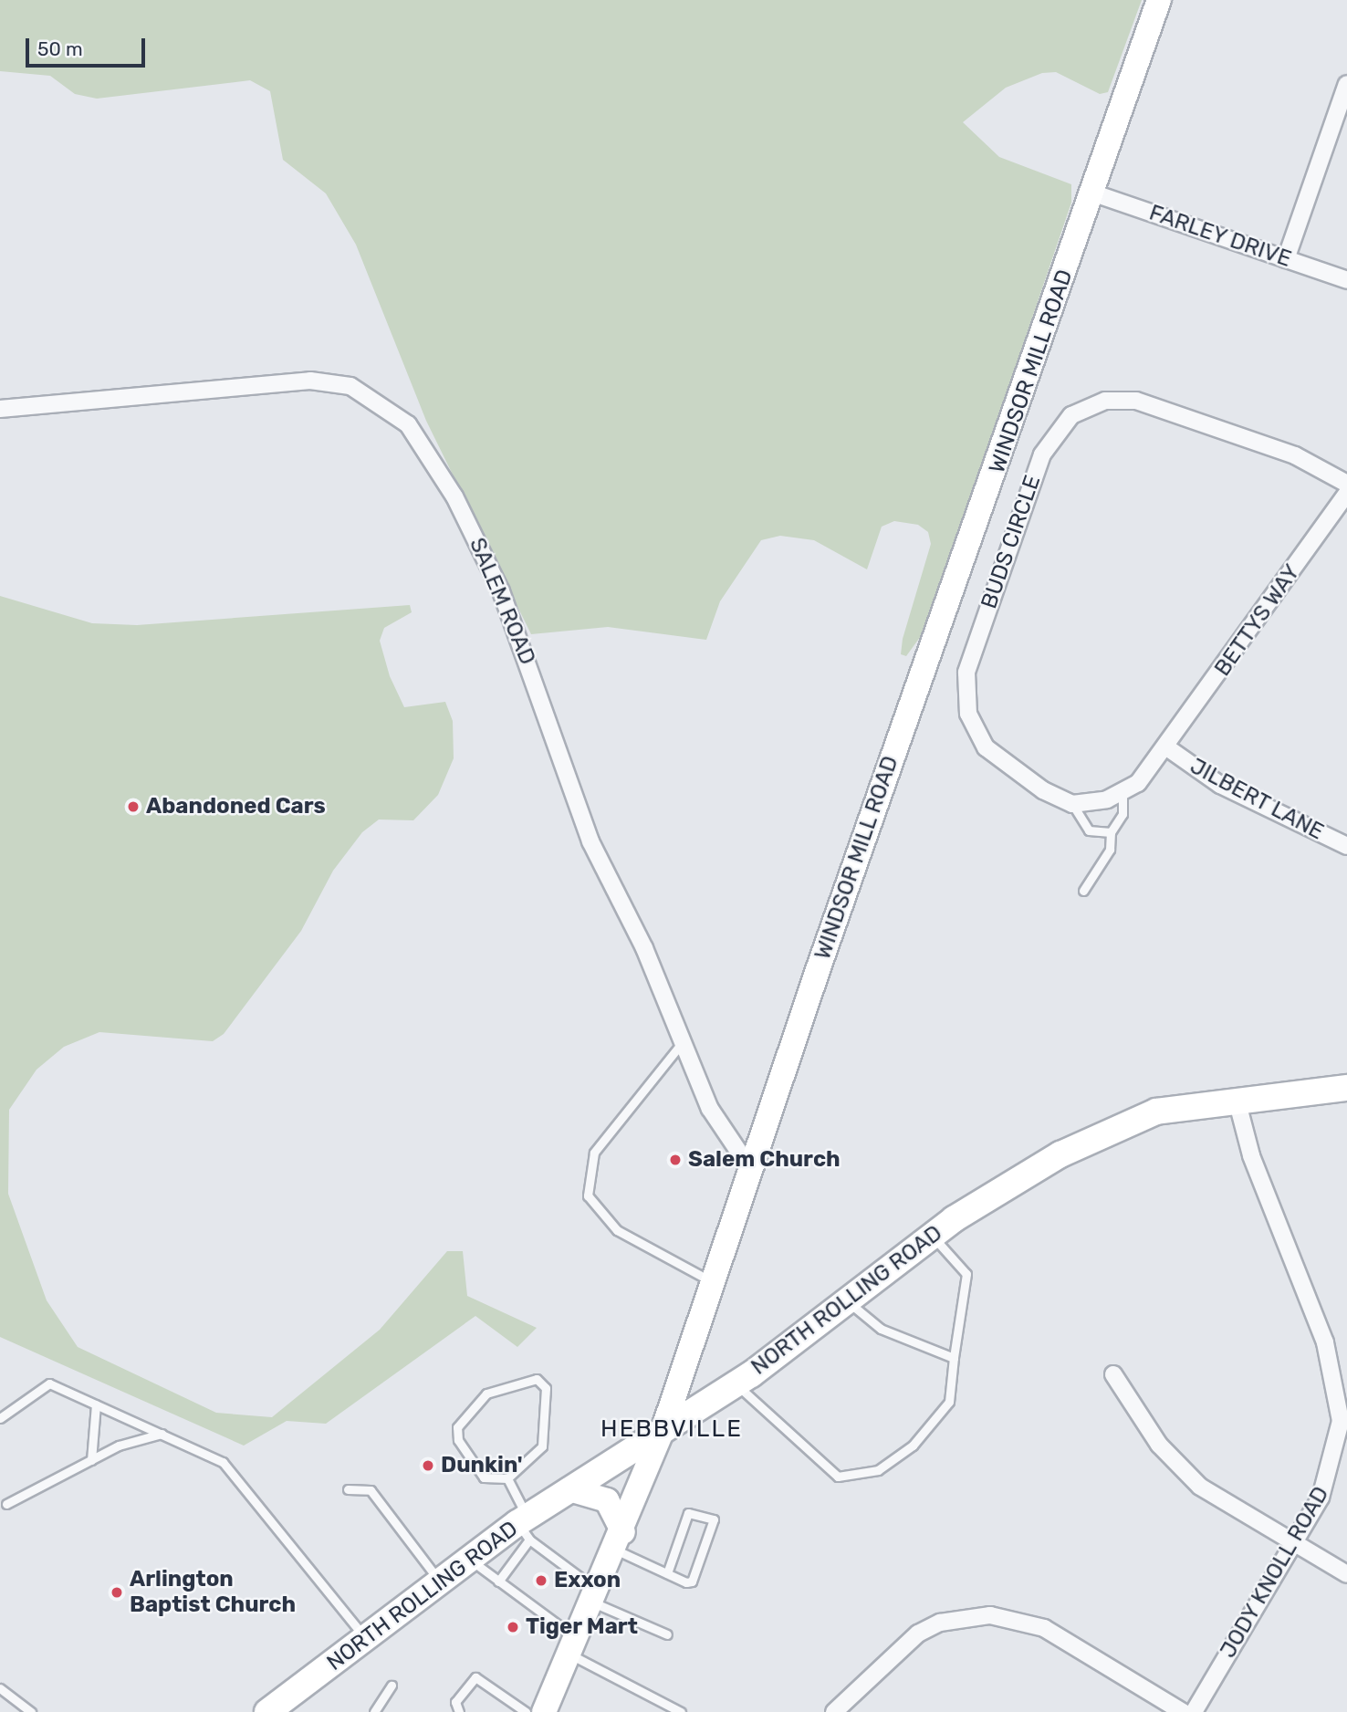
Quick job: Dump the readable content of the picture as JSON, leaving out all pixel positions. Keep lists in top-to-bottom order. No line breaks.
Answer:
{"streets":{"main road":["WINDSOR MILL ROAD","NORTH ROLLING ROAD"],"street":["FARLEY DRIVE","BUDS CIRCLE","SALEM ROAD","BETTYS WAY","JILBERT LANE","JODY KNOLL ROAD"]},"crossings":[["FARLEY DRIVE","WINDSOR MILL ROAD"],["WINDSOR MILL ROAD","SALEM ROAD"],["WINDSOR MILL ROAD","NORTH ROLLING ROAD"],["BETTYS WAY","JILBERT LANE"],["NORTH ROLLING ROAD","JODY KNOLL ROAD"]],"districts":["HEBBVILLE"],"places":["Abandoned Cars","Salem Church","Dunkin'","Exxon","Arlington Baptist Church","Tiger Mart"],"scale_bar":"50 m"}
